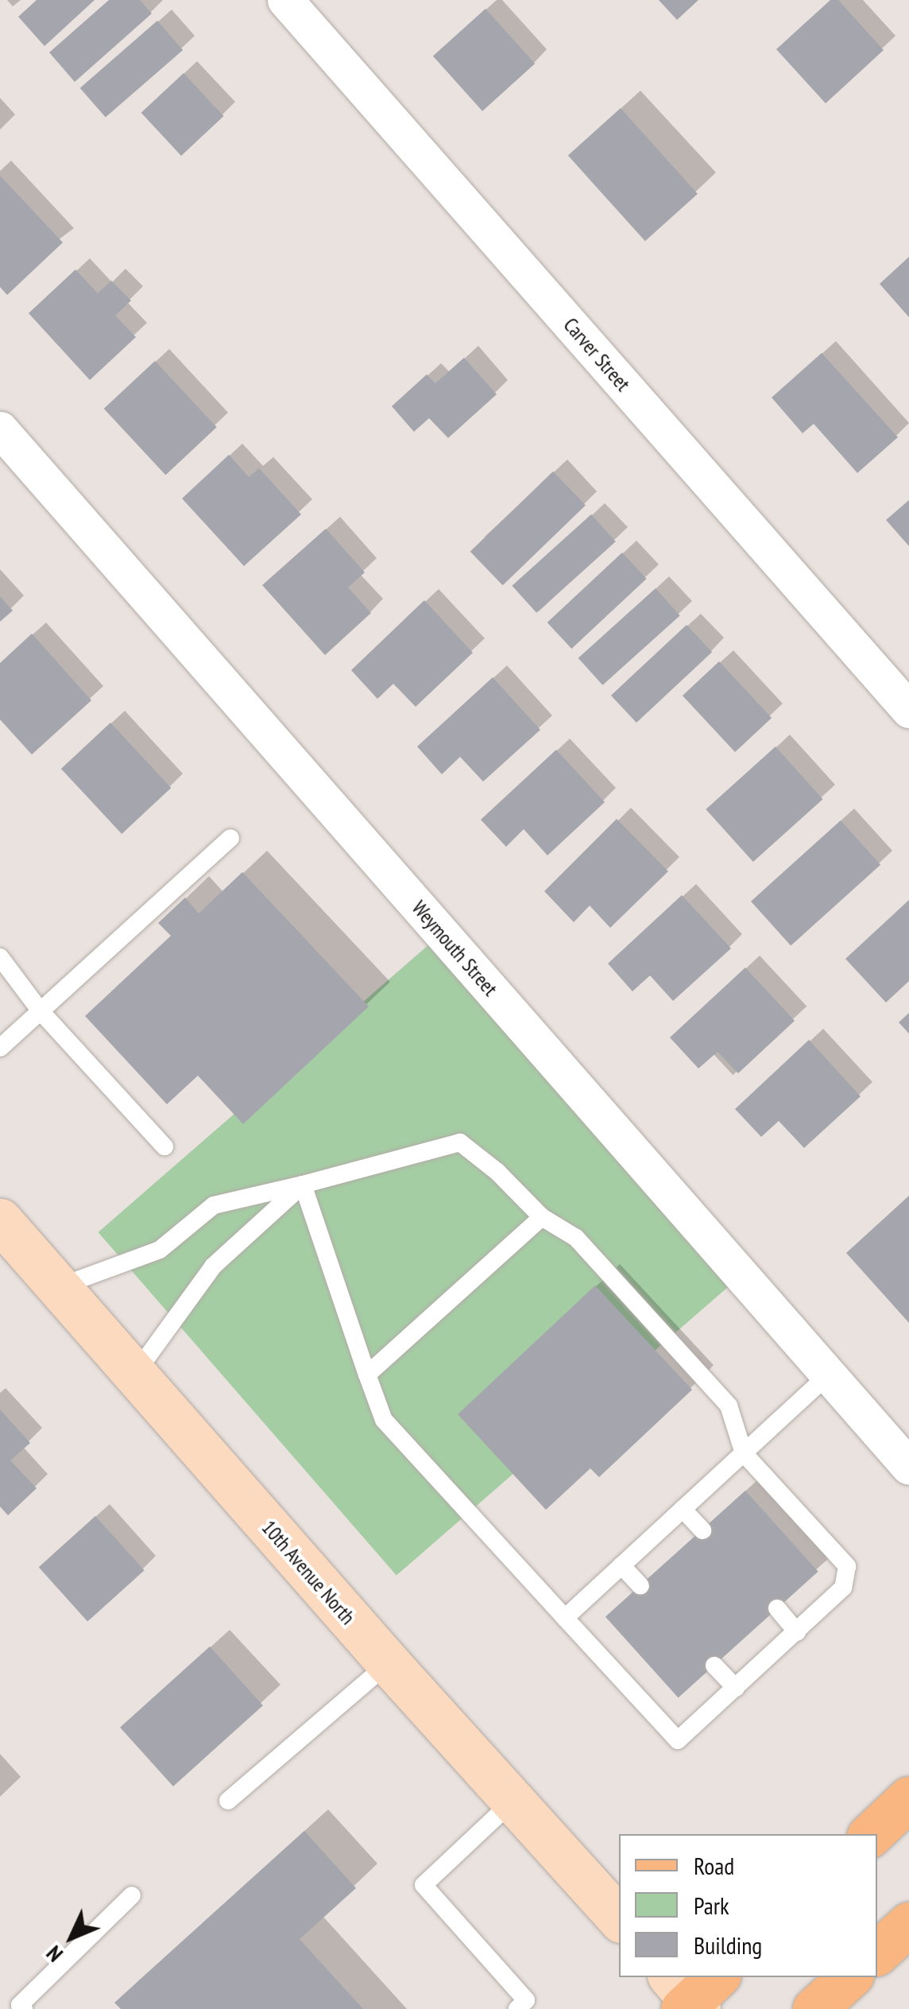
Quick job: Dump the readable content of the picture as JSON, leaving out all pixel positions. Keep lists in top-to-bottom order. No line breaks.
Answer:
{"streets":{"street":["Carver Street","Weymouth Street","10th Avenue North"]},"legend":["Road","Park","Building"],"north":"bottom left"}
